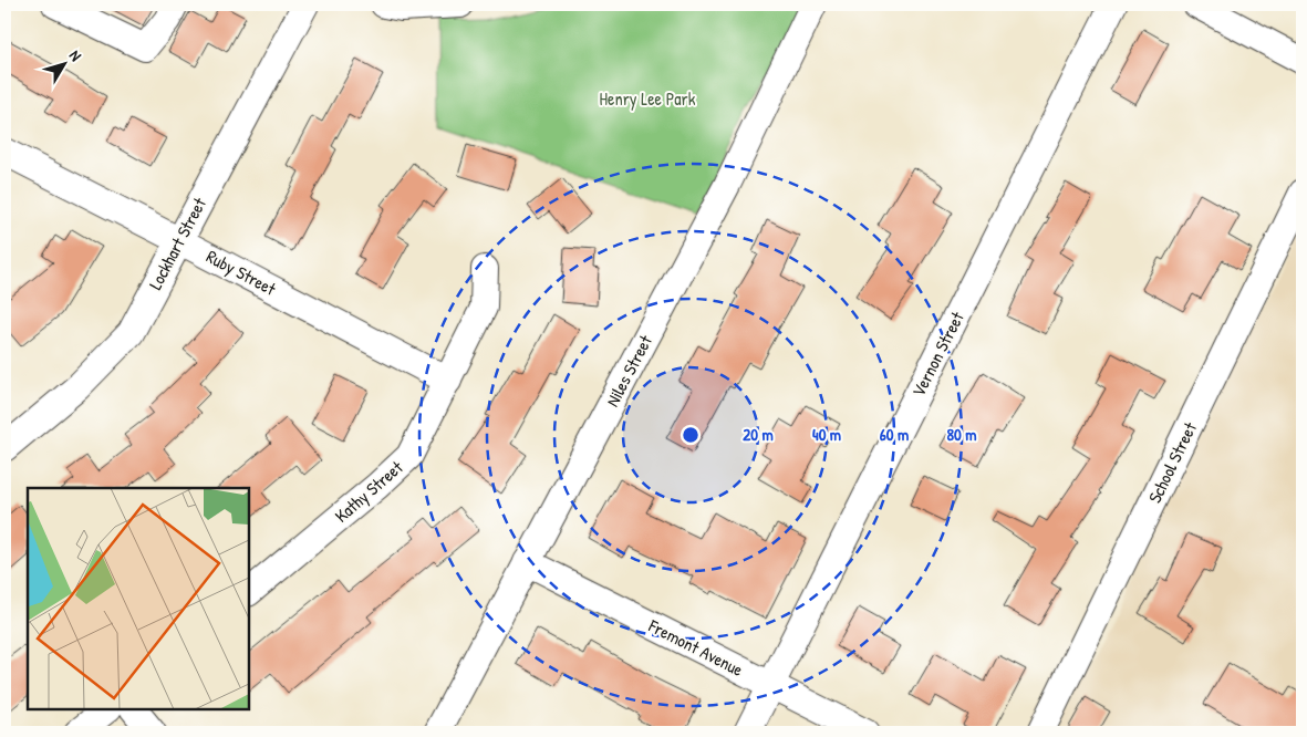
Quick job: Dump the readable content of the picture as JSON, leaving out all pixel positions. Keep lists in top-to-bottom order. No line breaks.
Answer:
{"streets":{"street":["Lockhart Street","Ruby Street","Vernon Street","Niles Street","School Street","Kathy Street","Fremont Avenue"]},"crossings":[["Lockhart Street","Ruby Street"],["Ruby Street","Kathy Street"],["Vernon Street","Fremont Avenue"],["Niles Street","Fremont Avenue"]],"parks":["Henry Lee Park"],"north":"top right","rings":["20 m","40 m","60 m","80 m"]}
